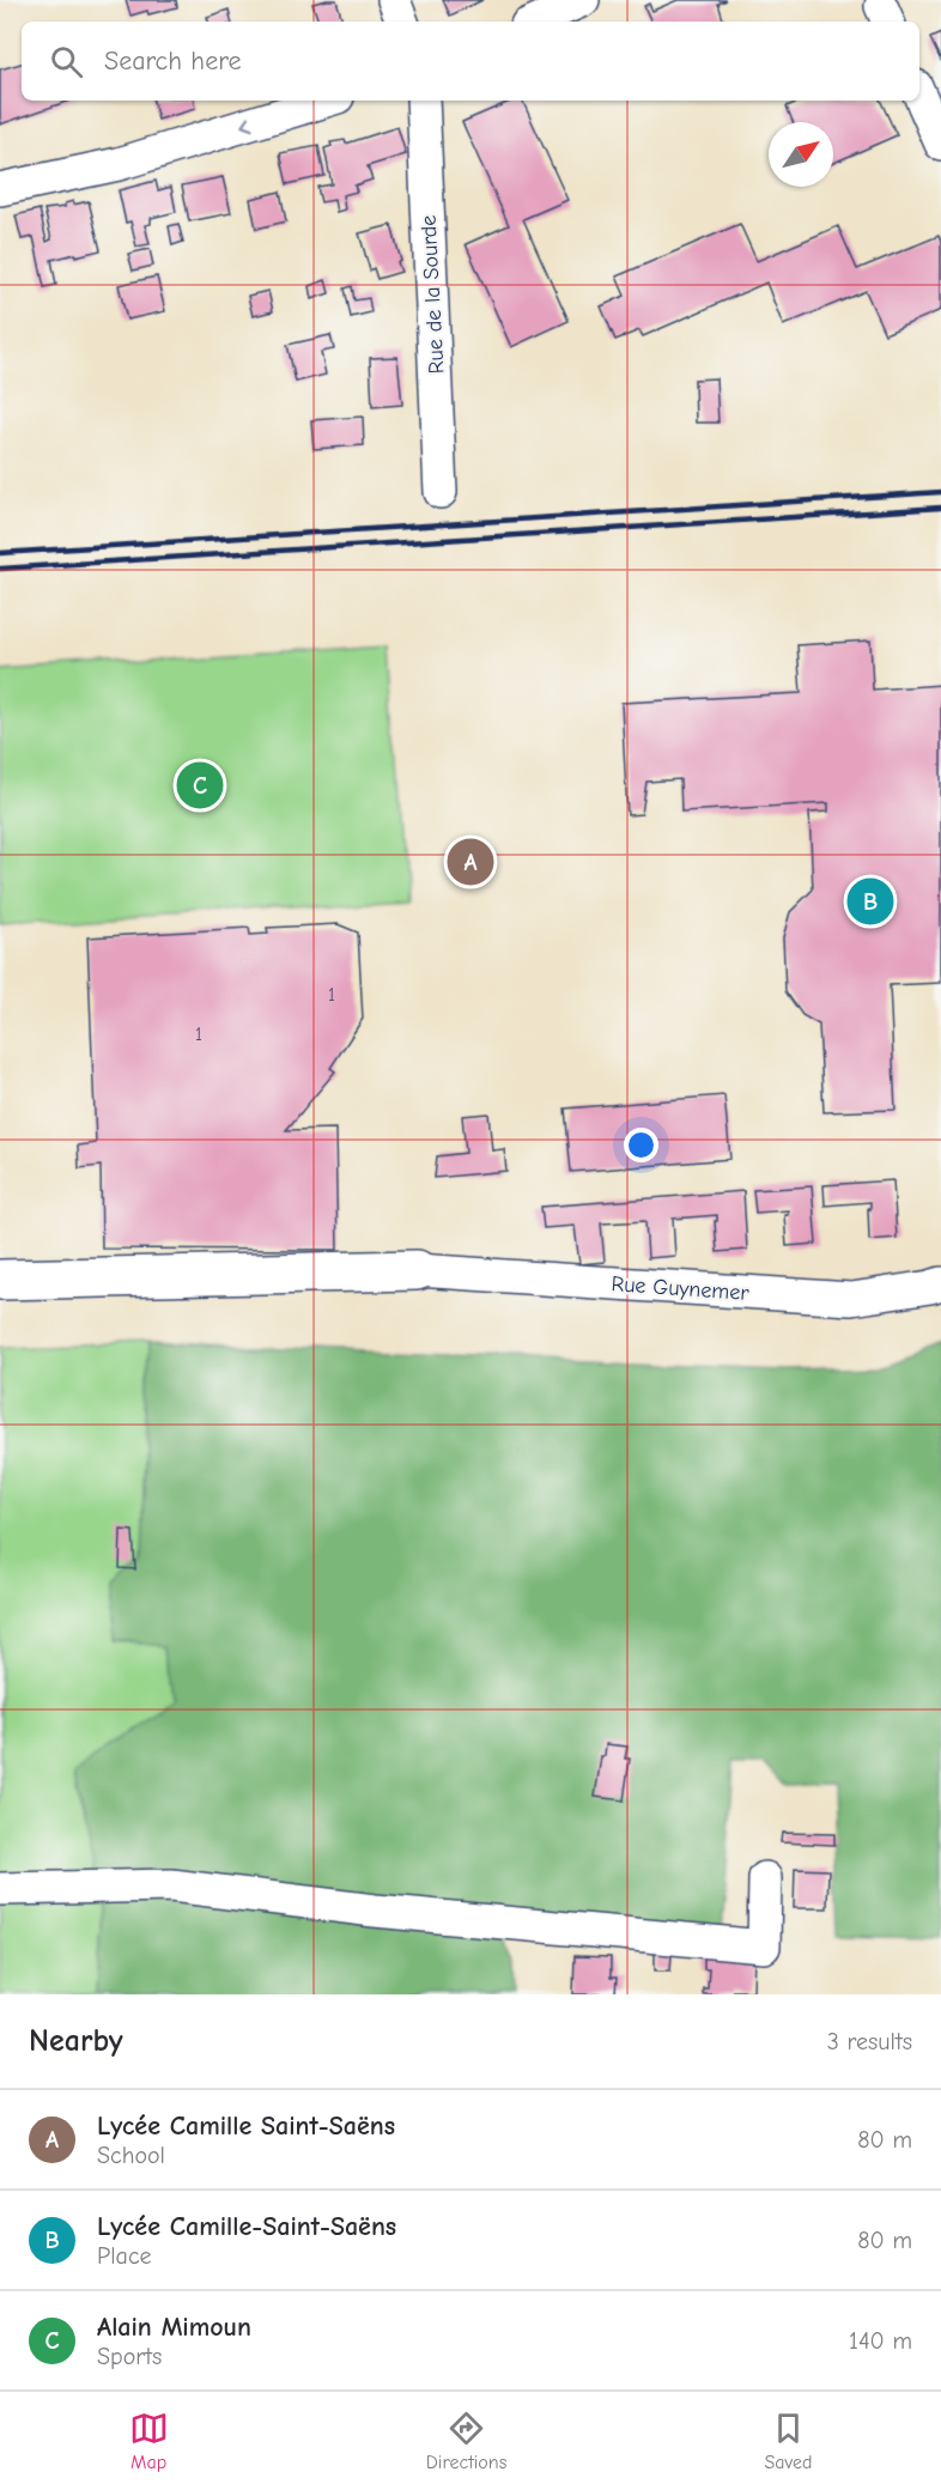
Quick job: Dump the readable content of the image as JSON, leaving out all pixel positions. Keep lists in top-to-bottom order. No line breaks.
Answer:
{"streets":{"street":["Rue de la Sourde","Rue Guynemer"]},"house_numbers":["1","1"],"north":"top right","page":{"search":"Search here","pins":["C","A","B"],"heading":["Nearby","3 results"],"list":[{"mark":"A","name":"Lycée Camille Saint-Saëns","note":"School","value":"80 m"},{"mark":"B","name":"Lycée Camille-Saint-Saëns","note":"Place","value":"80 m"},{"mark":"C","name":"Alain Mimoun","note":"Sports","value":"140 m"}],"nav":["Map","Directions","Saved"]}}
